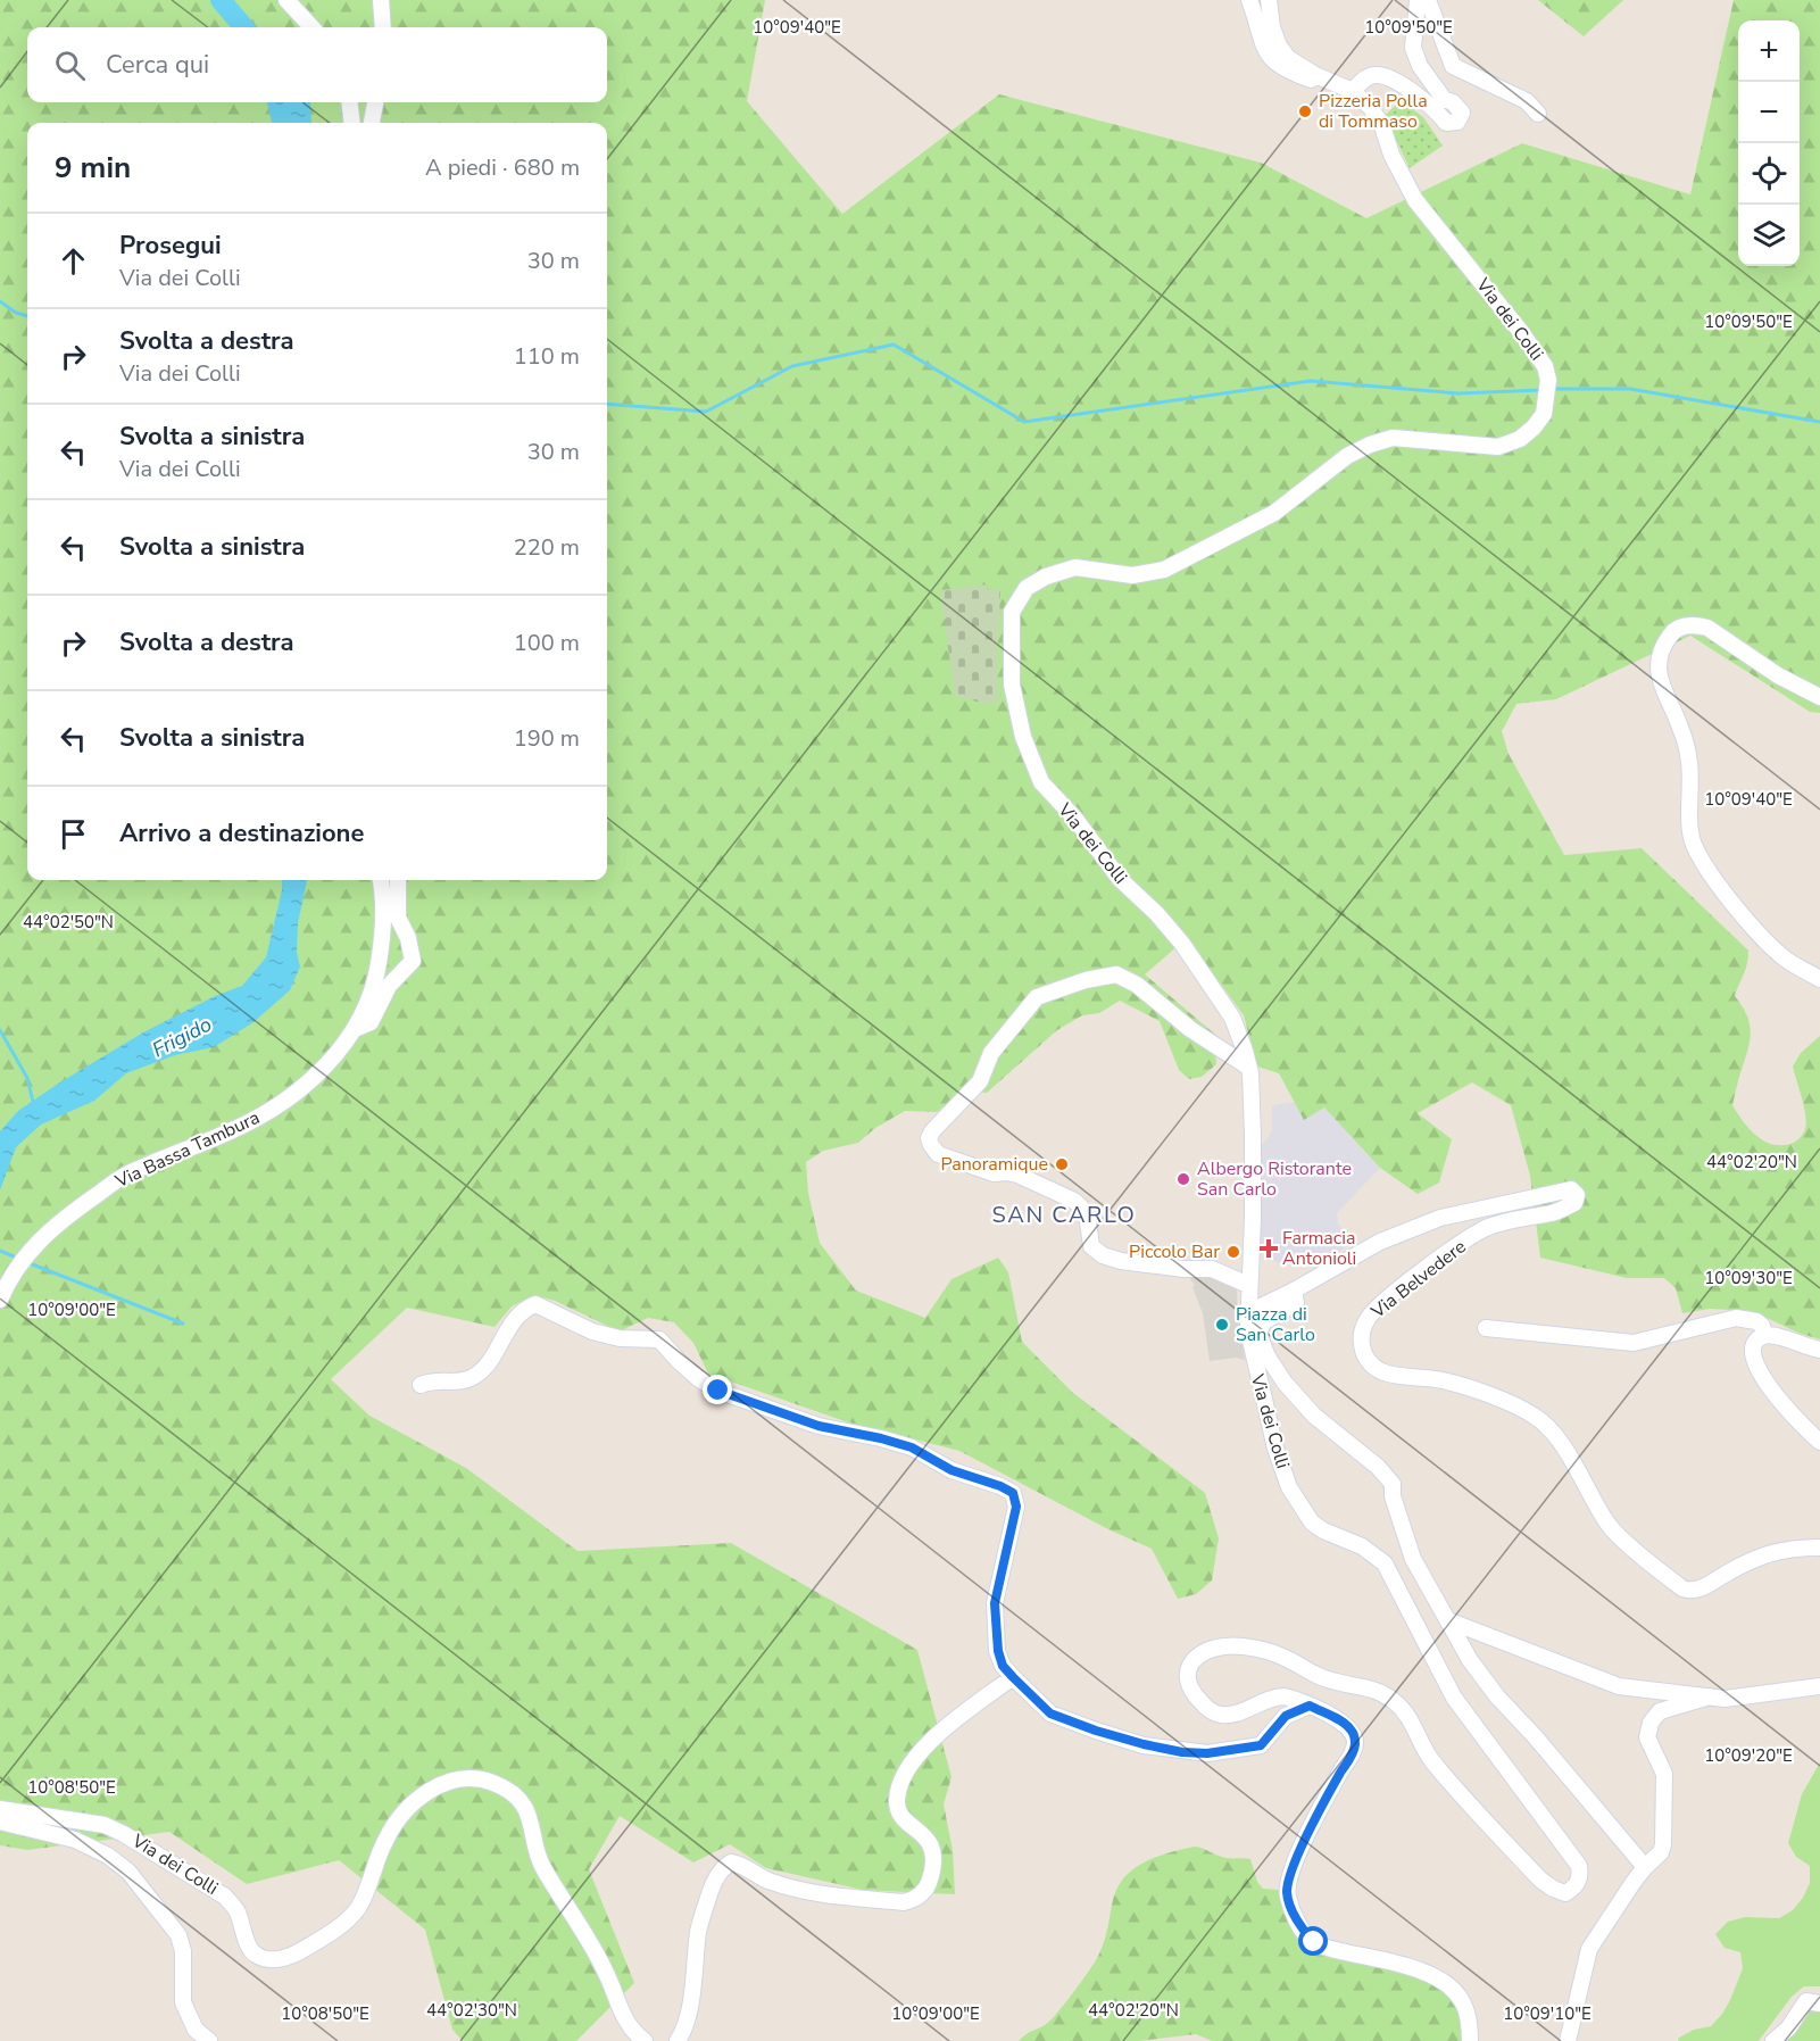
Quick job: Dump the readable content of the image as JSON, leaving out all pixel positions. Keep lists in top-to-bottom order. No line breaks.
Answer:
{"streets":{"street":["Via dei Colli","Via Bassa Tambura","Via Belvedere"]},"crossings":[["Via dei Colli","Via Belvedere"]],"districts":["SAN CARLO"],"water":["Frigido"],"places":{"other":["Pizzeria Polla di Tommaso","Panoramique","Albergo Ristorante San Carlo","Piccolo Bar","Piazza di San Carlo"],"health":["Farmacia Antonioli"]},"page":{"map_buttons":["+","−"],"search":"Cerca qui","heading":["9 min","A piedi · 680 m"],"list":[["Prosegui","Via dei Colli","30 m"],["Svolta a destra","Via dei Colli","110 m"],["Svolta a sinistra","Via dei Colli","30 m"],["Svolta a sinistra","220 m"],["Svolta a destra","100 m"],["Svolta a sinistra","190 m"],"Arrivo a destinazione"]},"coordinates":["10°09'40\"E","10°09'50\"E","44°02'50\"N","44°02'20\"N","10°09'30\"E","10°09'00\"E","10°09'20\"E","10°08'50\"E","44°02'30\"N","10°09'10\"E"]}
